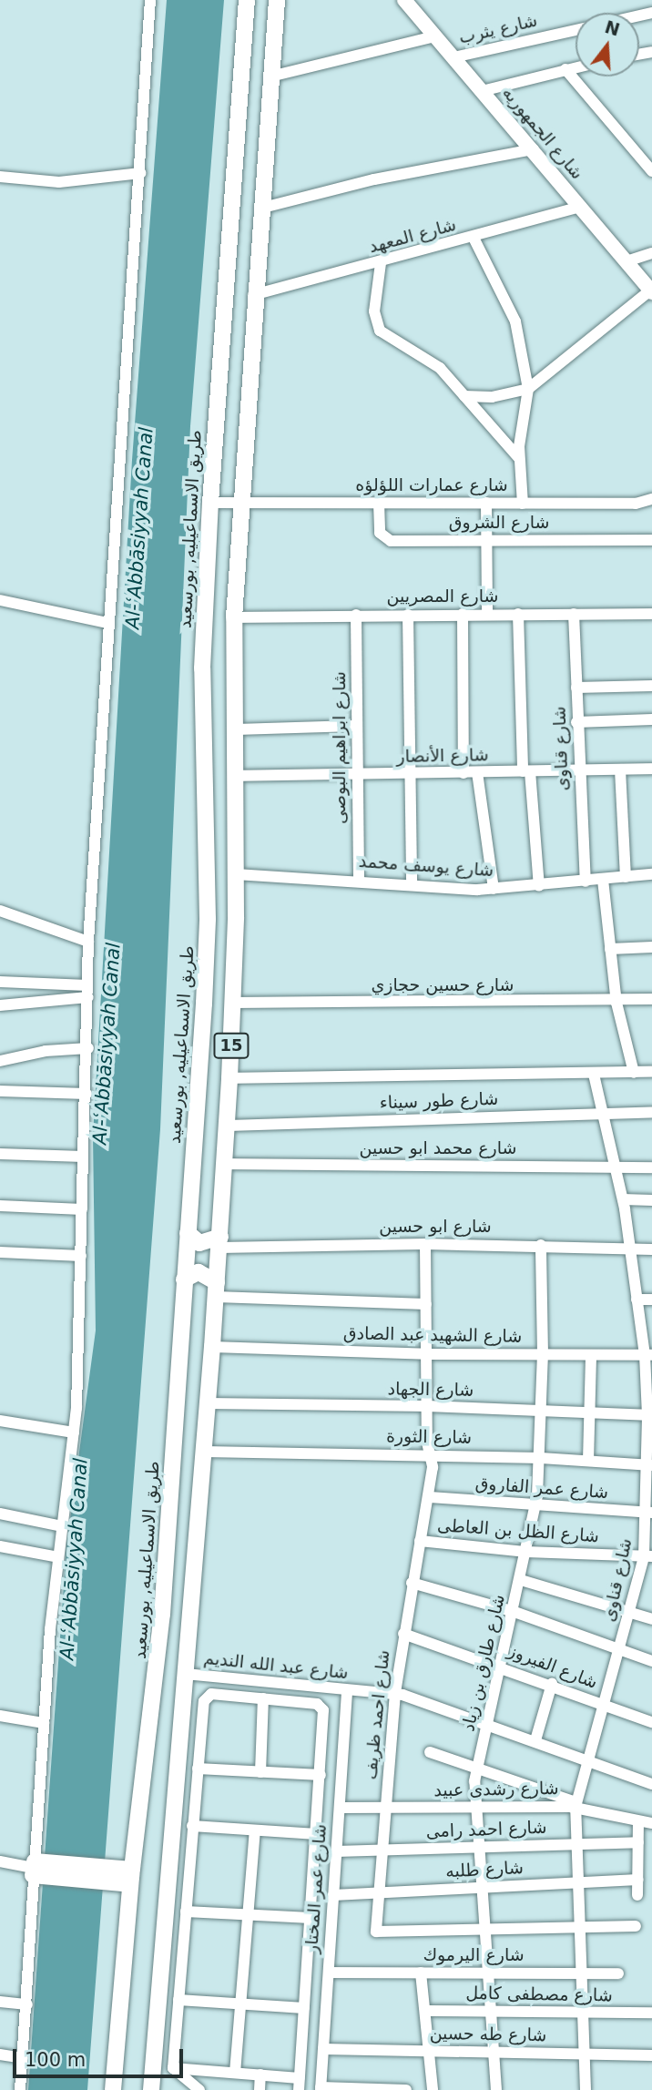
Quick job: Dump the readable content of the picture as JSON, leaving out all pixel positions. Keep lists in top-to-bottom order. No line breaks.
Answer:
{"streets":{"highway":["طريق الاسماعيليه, بورسعيد","15"],"main road":["شارع الجمهوريه"],"street":["شارع يثرب","شارع المعهد","شارع عمارات اللؤلؤه","شارع الشروق","شارع المصريين","شارع ابراهيم البوصى","شارع قناوى","شارع الأنصار","شارع يوسف محمد","شارع حسين حجازي","شارع طور سيناء","شارع محمد ابو حسين","شارع ابو حسين","شارع الشهيد عبد الصادق","شارع الجهاد","شارع الثورة","شارع عمر الفاروق","شارع الظل بن العاطى","شارع طارق بن زياد","شارع عبد الله النديم","شارع الفيروز","شارع احمد ظريف","شارع رشدى عبيد","شارع احمد رامى","شارع طلبه","شارع عمر المختار","شارع اليرموك","شارع مصطفى كامل","شارع طه حسين"]},"crossings":[["شارع يثرب","شارع الجمهوريه"],["شارع الجمهوريه","شارع المعهد"],["شارع المعهد","15"],["شارع عمارات اللؤلؤه","شارع الشروق"],["شارع عمارات اللؤلؤه","طريق الاسماعيليه, بورسعيد"],["شارع عمارات اللؤلؤه","15"],["شارع المصريين","شارع ابراهيم البوصى"],["شارع المصريين","شارع قناوى"],["شارع المصريين","15"],["شارع ابراهيم البوصى","شارع الأنصار"],["شارع ابراهيم البوصى","شارع يوسف محمد"],["شارع قناوى","شارع الأنصار"],["شارع قناوى","شارع يوسف محمد"],["شارع قناوى","شارع طور سيناء"],["شارع قناوى","شارع محمد ابو حسين"],["شارع قناوى","شارع ابو حسين"],["شارع قناوى","شارع الشهيد عبد الصادق"],["شارع قناوى","شارع الجهاد"],["شارع قناوى","شارع الثورة"],["شارع قناوى","شارع عمر الفاروق"],["شارع قناوى","شارع الظل بن العاطى"],["شارع قناوى","شارع عبد الله النديم"],["شارع قناوى","شارع الفيروز"],["شارع قناوى","شارع احمد ظريف"],["شارع قناوى","شارع رشدى عبيد"],["شارع قناوى","شارع احمد رامى"],["شارع قناوى","شارع طلبه"],["شارع قناوى","شارع اليرموك"],["شارع قناوى","شارع مصطفى كامل"],["شارع قناوى","شارع طه حسين"],["شارع الأنصار","15"],["شارع يوسف محمد","15"],["شارع حسين حجازي","15"],["15","شارع طور سيناء"],["15","شارع محمد ابو حسين"],["15","شارع ابو حسين"],["15","شارع الشهيد عبد الصادق"],["15","شارع الجهاد"],["15","شارع الثورة"],["15","شارع عبد الله النديم"],["شارع ابو حسين","شارع طارق بن زياد"],["شارع ابو حسين","شارع احمد ظريف"],["شارع الشهيد عبد الصادق","شارع طارق بن زياد"],["شارع الشهيد عبد الصادق","شارع احمد ظريف"],["شارع الجهاد","شارع طارق بن زياد"],["شارع الجهاد","شارع احمد ظريف"],["شارع الثورة","شارع طارق بن زياد"],["شارع الثورة","شارع احمد ظريف"],["شارع عمر الفاروق","شارع طارق بن زياد"],["شارع عمر الفاروق","شارع احمد ظريف"],["شارع الظل بن العاطى","شارع طارق بن زياد"],["شارع الظل بن العاطى","شارع احمد ظريف"],["شارع طارق بن زياد","شارع عبد الله النديم"],["شارع طارق بن زياد","شارع الفيروز"],["شارع طارق بن زياد","شارع احمد ظريف"],["شارع طارق بن زياد","شارع رشدى عبيد"],["شارع طارق بن زياد","شارع احمد رامى"],["شارع طارق بن زياد","شارع طلبه"],["شارع طارق بن زياد","شارع اليرموك"],["شارع طارق بن زياد","شارع مصطفى كامل"],["شارع طارق بن زياد","شارع طه حسين"],["شارع عبد الله النديم","شارع احمد ظريف"],["شارع عبد الله النديم","شارع عمر المختار"],["شارع الفيروز","شارع احمد ظريف"],["شارع احمد ظريف","شارع رشدى عبيد"],["شارع احمد ظريف","شارع احمد رامى"],["شارع احمد ظريف","شارع طلبه"],["شارع رشدى عبيد","شارع عمر المختار"],["شارع احمد رامى","شارع عمر المختار"],["شارع طلبه","شارع عمر المختار"],["شارع عمر المختار","شارع اليرموك"],["شارع عمر المختار","شارع طه حسين"]],"water":["Al-ʿAbbāsiyyah Canal"],"scale_bar":"100 m","north":"top"}
